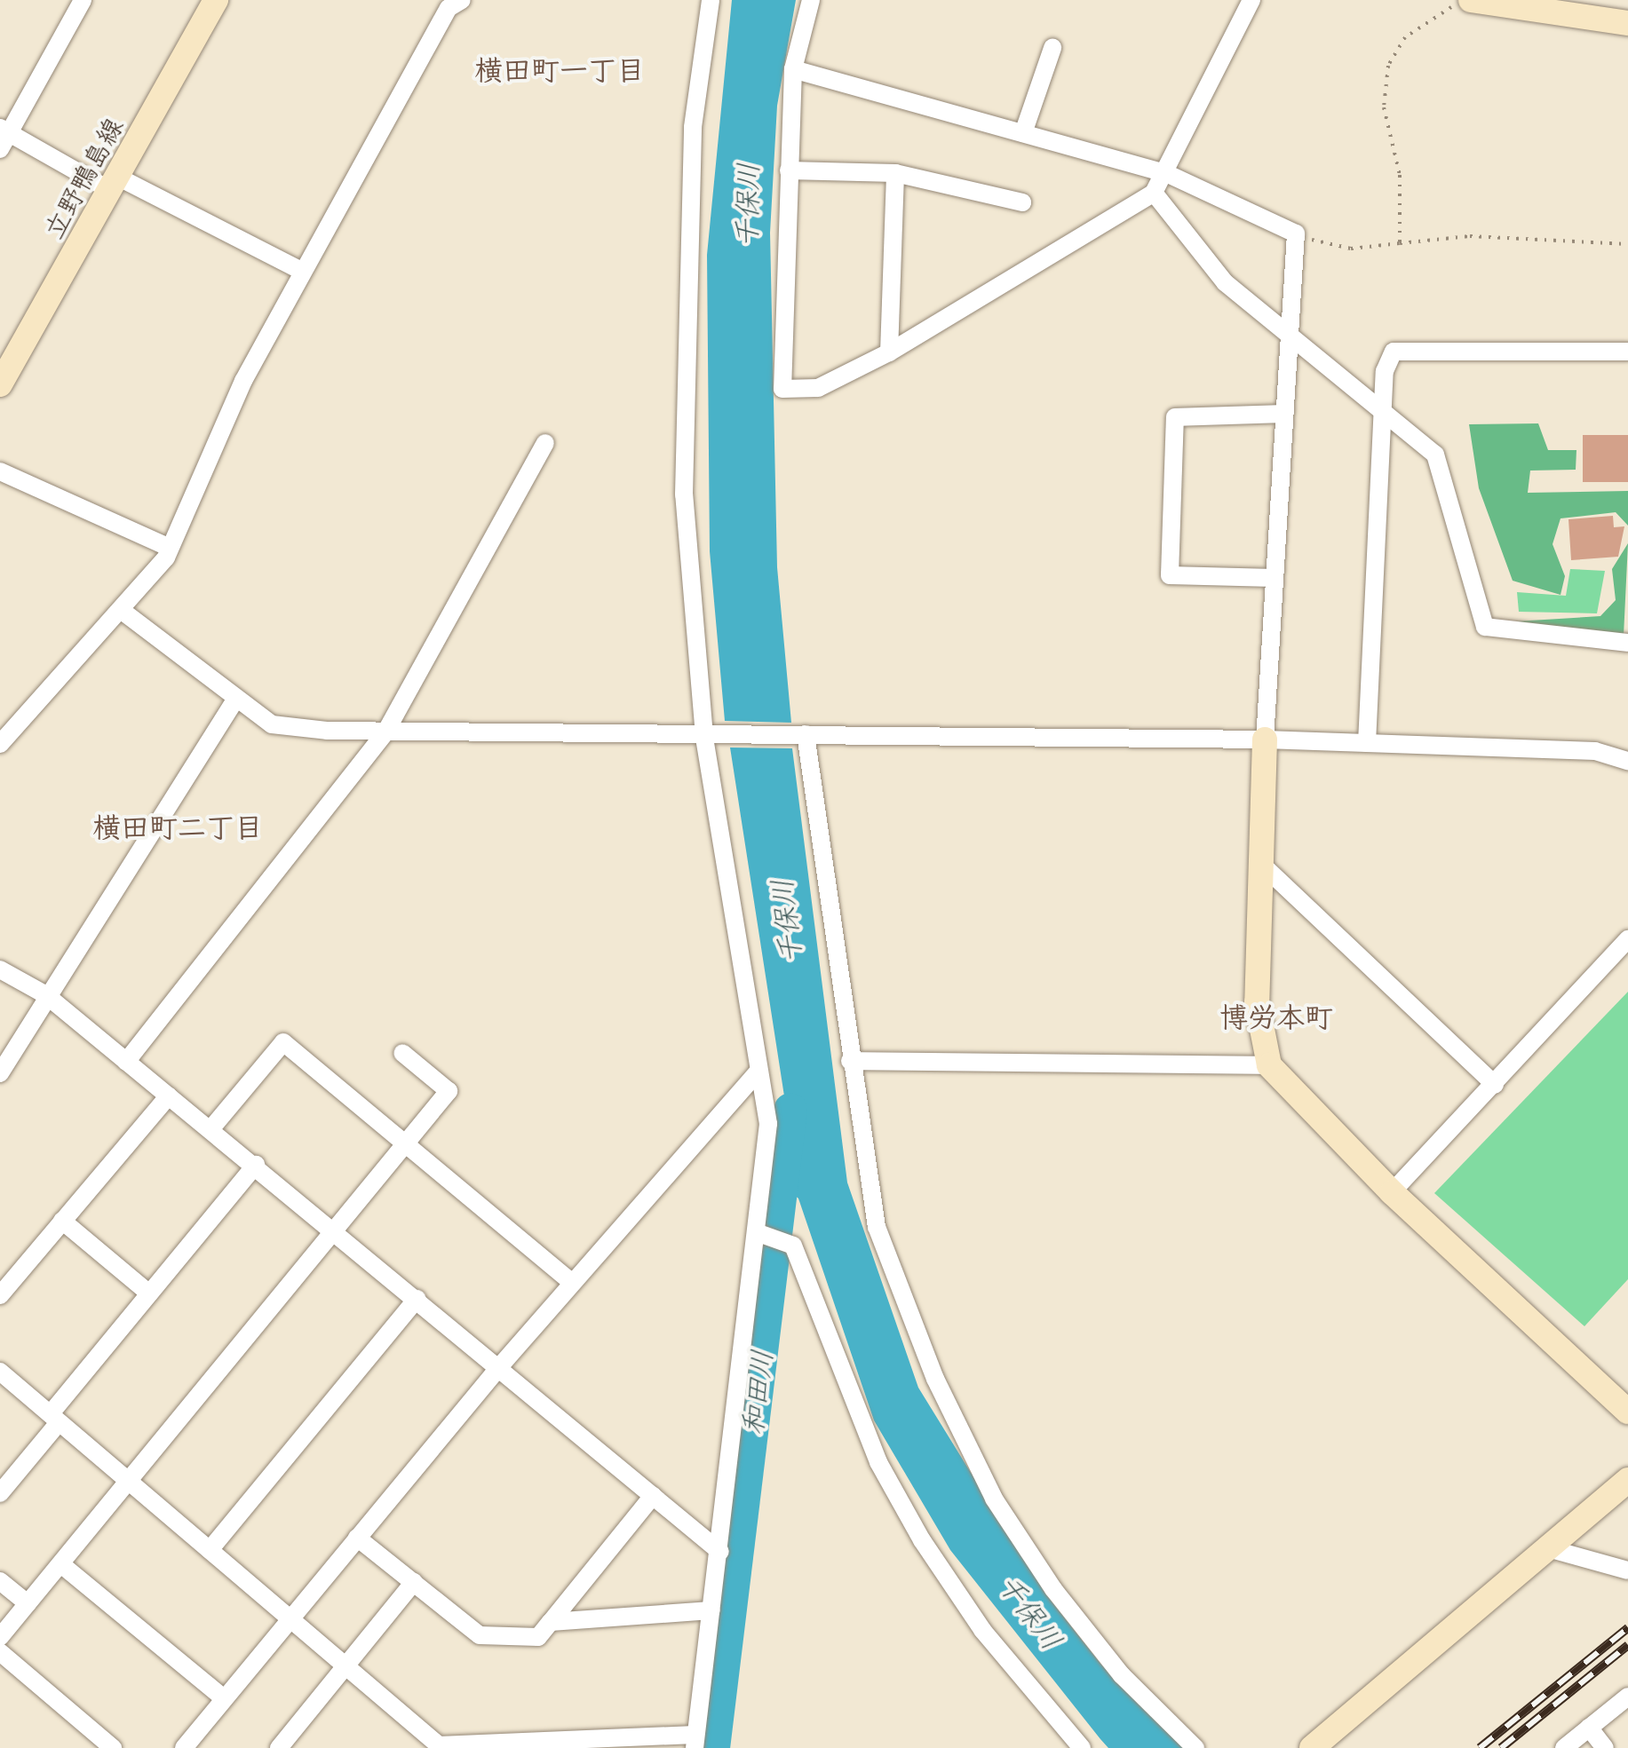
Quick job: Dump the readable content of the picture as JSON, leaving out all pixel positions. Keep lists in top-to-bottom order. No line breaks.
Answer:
{"streets":{"street":["立野鴨島線"]},"districts":["横田町一丁目","横田町二丁目","博労本町"],"water":["千保川","和田川"]}
